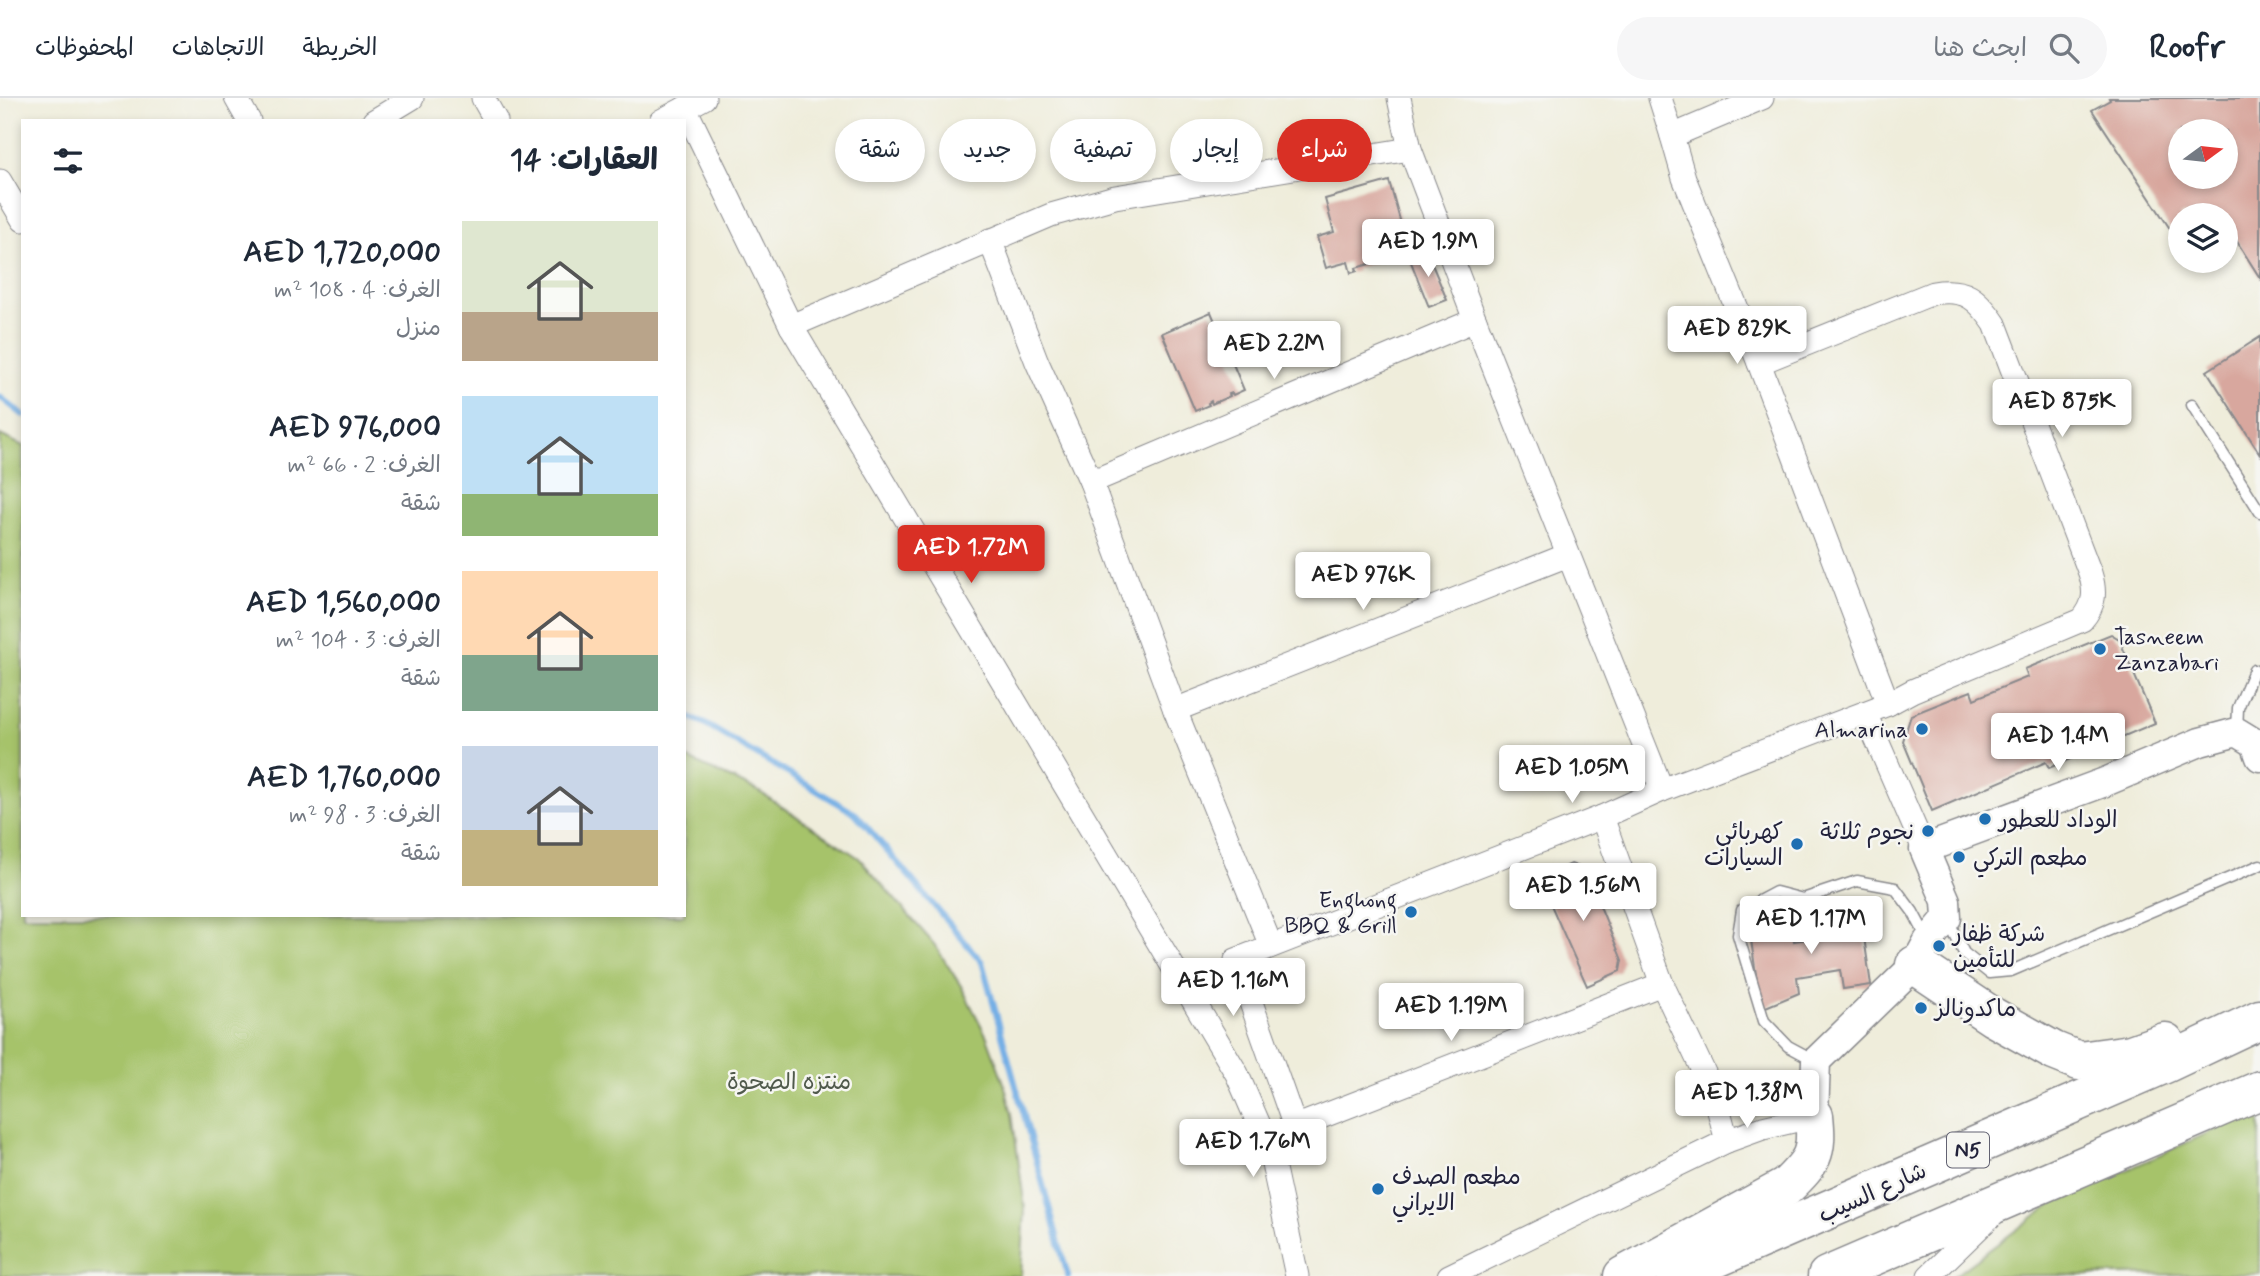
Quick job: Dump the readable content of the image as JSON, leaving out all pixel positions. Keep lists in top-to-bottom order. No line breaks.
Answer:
{"streets":{"highway":["N5","شارع السيب"]},"parks":["منتزه الصحوة"],"places":["Tasneem Zanzabari","Almarina","الوداد للعطور","نجوم ثلاثة","كهربائي السيارات","مطعم التركي","Enghong BBQ & Grill","شركة ظفار للتأمين","ماكدونالز","مطعم الصدف الايراني"],"north":"right","page":{"header":"Roofr","search":"ابحث هنا","nav":["الخريطة","الاتجاهات","المحفوظات"],"chip":["شراء","إيجار","تصفية","جديد","شقة"],"heading":"العقارات: 14","list":[{"name":"AED 1,720,000","note":"الغرف: 4 · 108 m² · منزل"},{"name":"AED 976,000","note":"الغرف: 2 · 66 m² · شقة"},{"name":"AED 1,560,000","note":"الغرف: 3 · 104 m² · شقة"},{"name":"AED 1,760,000","note":"الغرف: 3 · 98 m² · شقة"}],"price":["AED 1.9M","AED 829K","AED 2.2M","AED 875K","AED 1.72M","AED 976K","AED 1.4M","AED 1.05M","AED 1.56M","AED 1.17M","AED 1.16M","AED 1.19M","AED 1.38M","AED 1.76M"]}}
